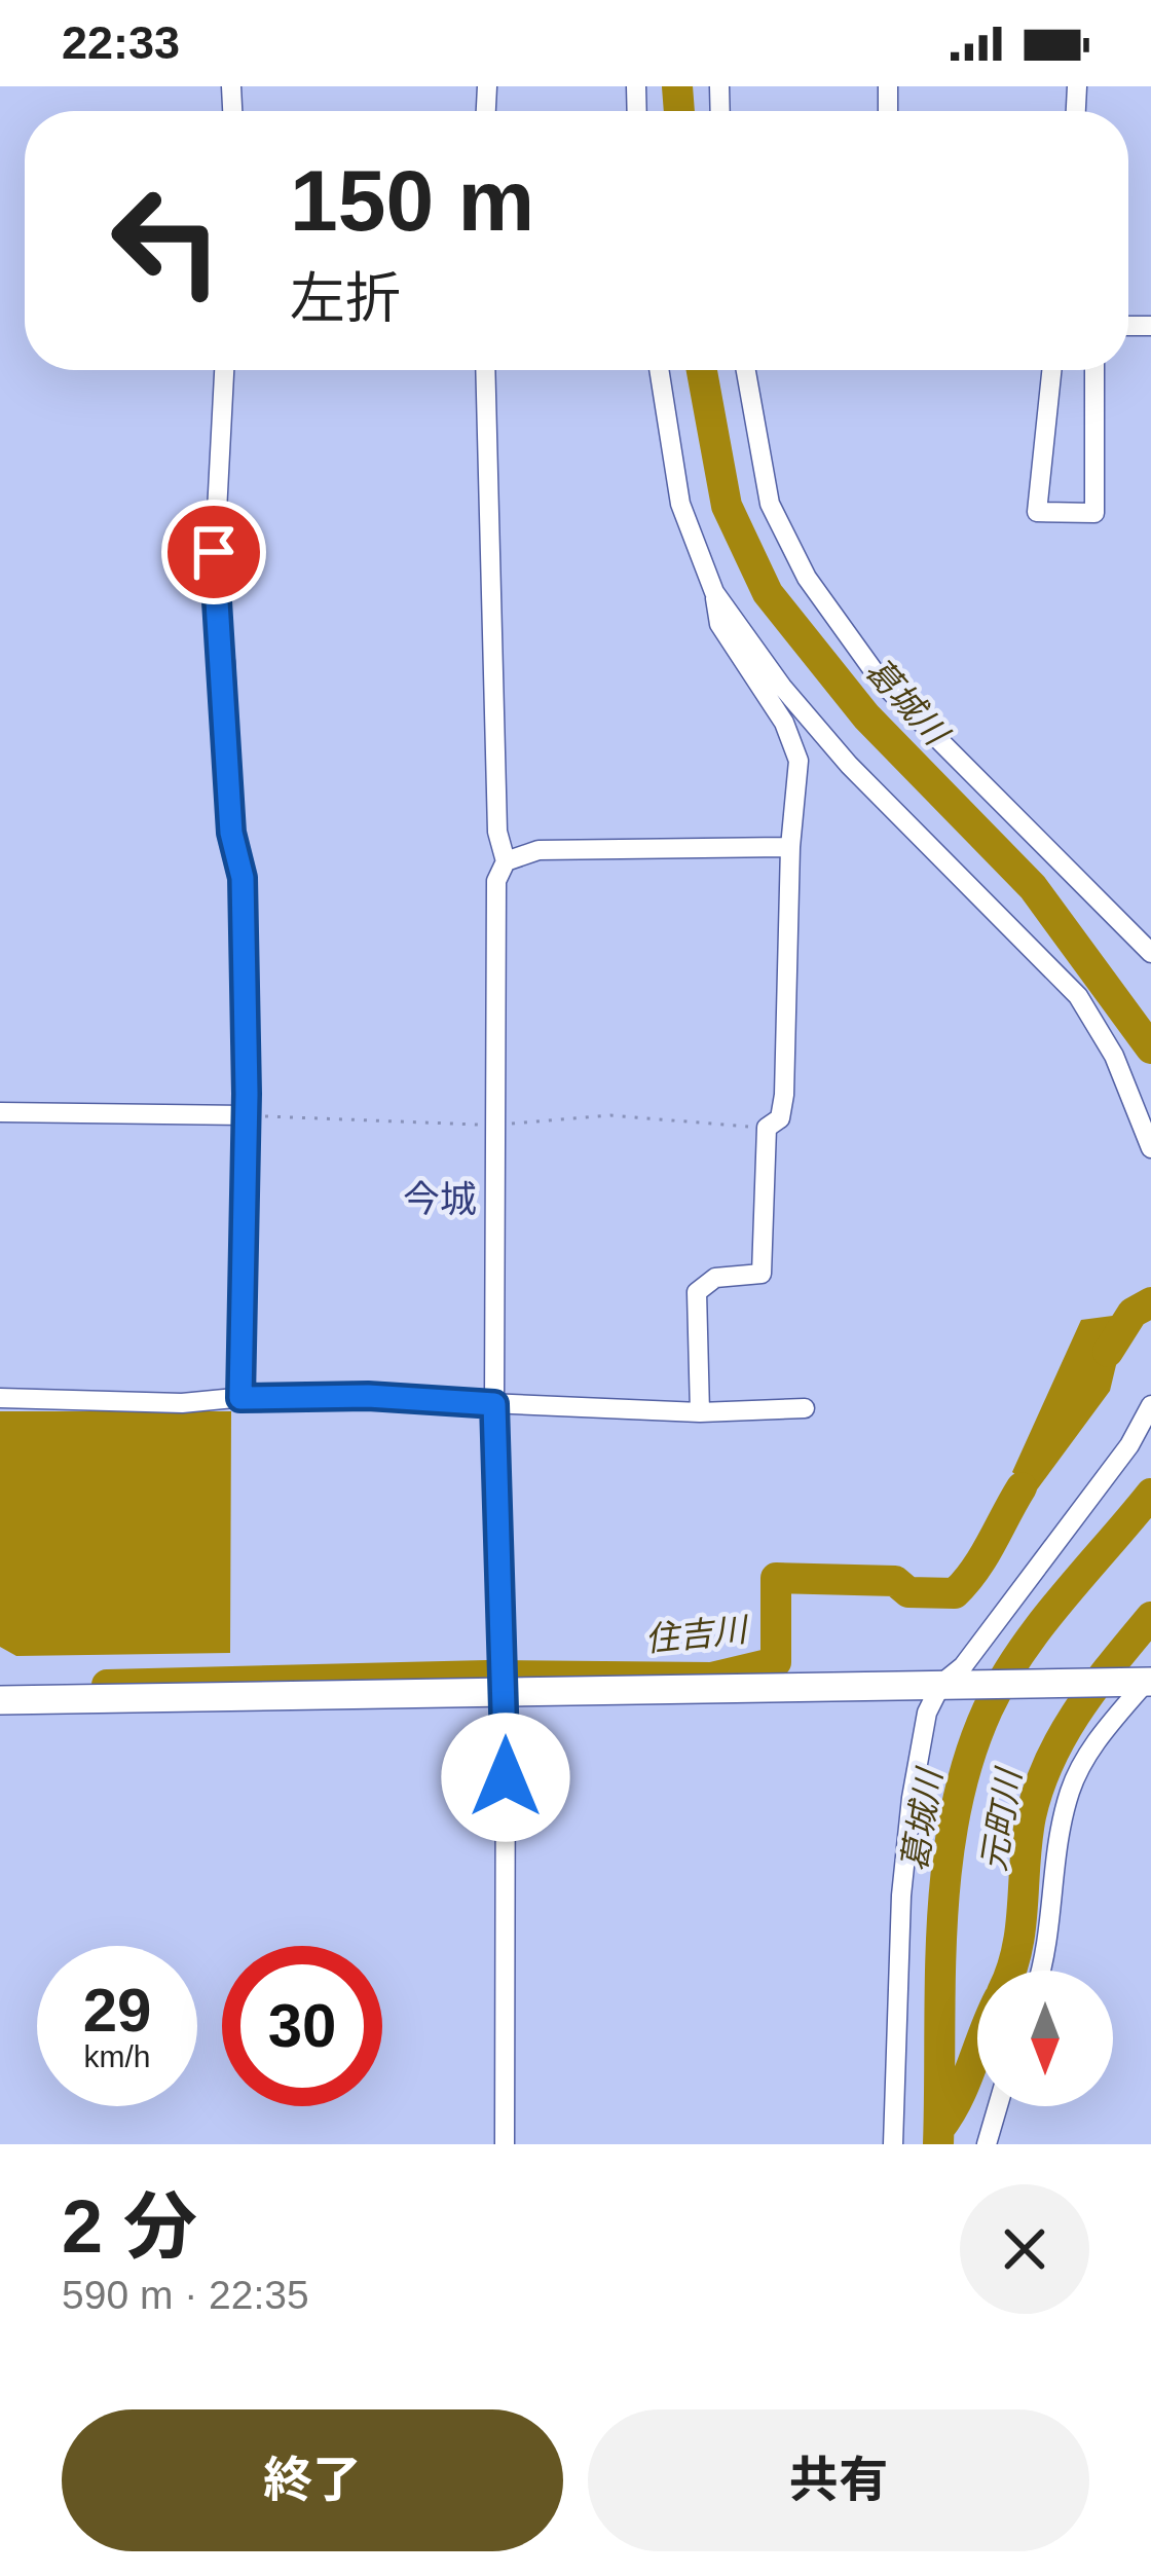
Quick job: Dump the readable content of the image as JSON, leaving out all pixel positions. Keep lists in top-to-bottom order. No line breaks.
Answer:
{"districts":["今城"],"water":["葛城川","住吉川","元町川"],"north":"bottom","page":{"status":"22:33","turn":["150 m","左折"],"speed":"29 km/h","limit":"30","heading":["2 分","590 m · 22:35"],"buttons":["終了","共有"]}}
